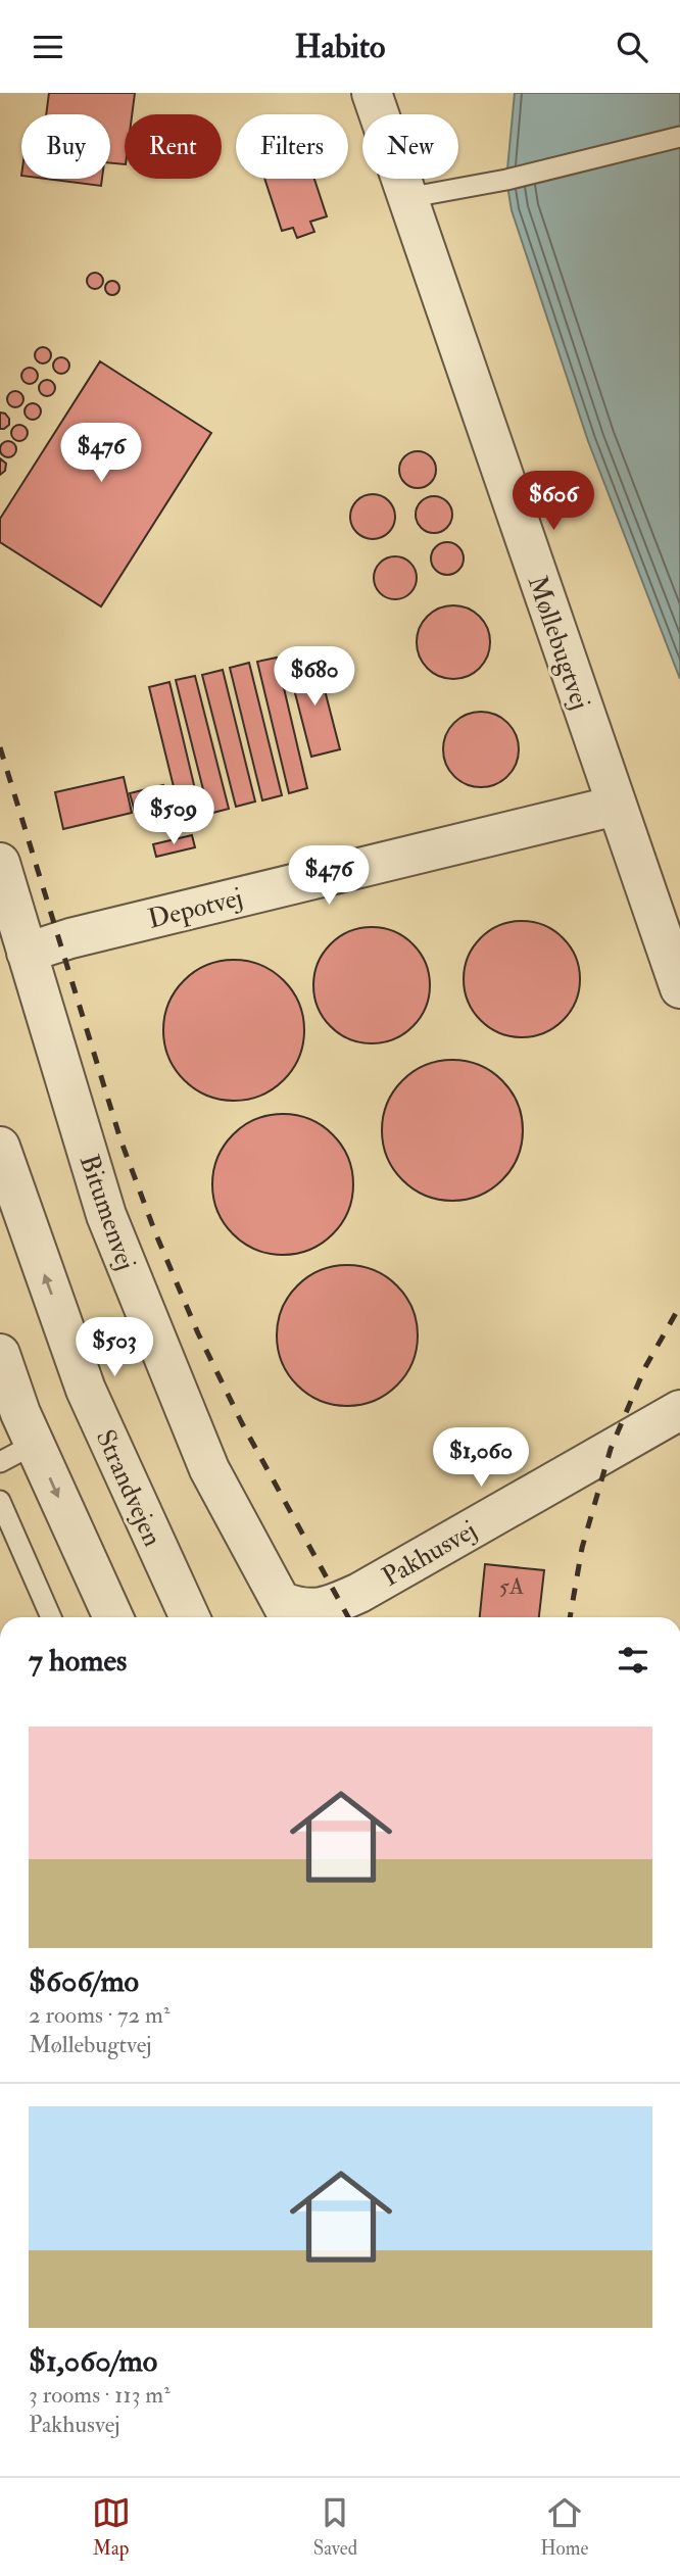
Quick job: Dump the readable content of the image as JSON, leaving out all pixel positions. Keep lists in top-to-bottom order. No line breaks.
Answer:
{"streets":{"street":["Møllebugtvej","Depotvej","Bitumenvej","Strandvejen","Pakhusvej"]},"crossings":[["Møllebugtvej","Depotvej"],["Depotvej","Bitumenvej"],["Bitumenvej","Pakhusvej"]],"house_numbers":["5A"],"page":{"header":"Habito","chip":["Buy","Rent","Filters","New"],"price":["$476","$606","$680","$509","$476","$503","$1,060"],"heading":"7 homes","list":[{"name":"$606/mo","note":"2 rooms · 72 m² · Møllebugtvej"},{"name":"$1,060/mo","note":"3 rooms · 113 m² · Pakhusvej"}],"tabs":["Map","Saved","Home"]}}
